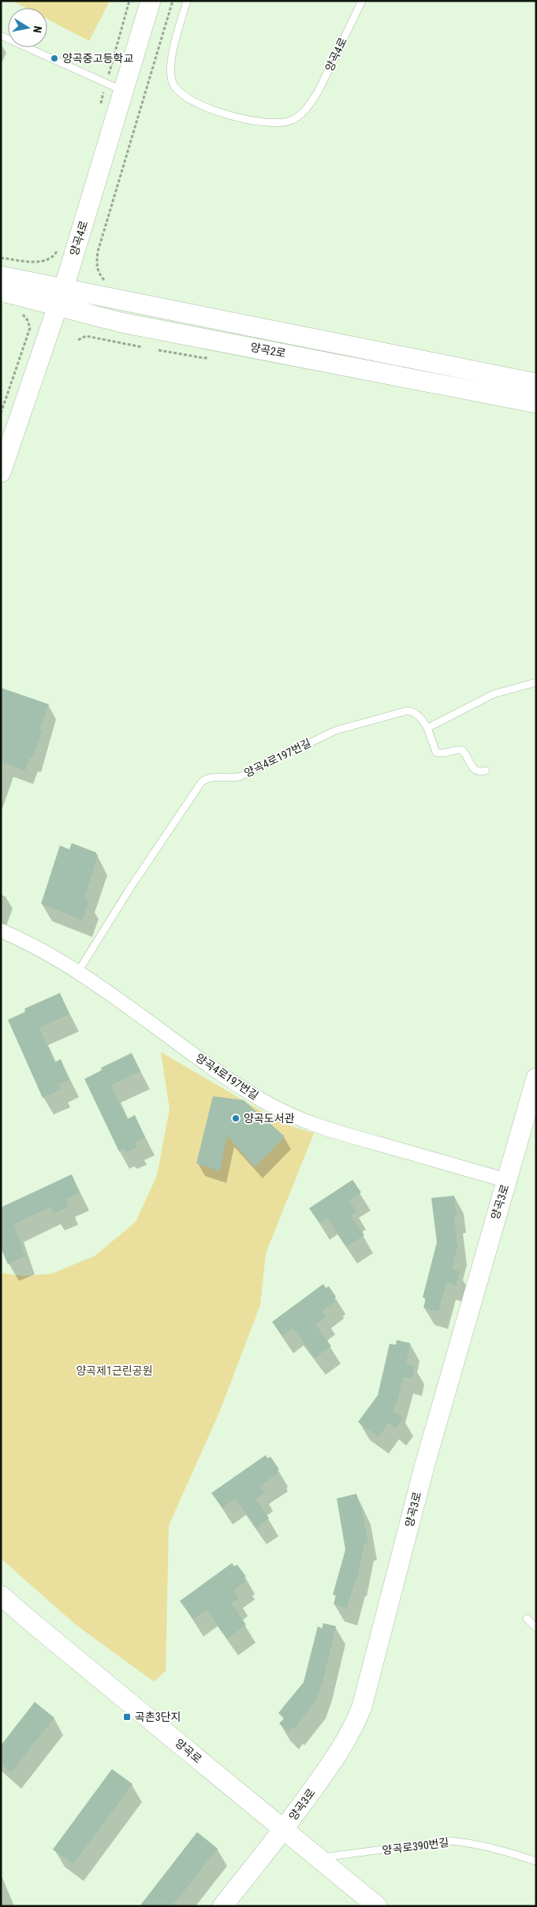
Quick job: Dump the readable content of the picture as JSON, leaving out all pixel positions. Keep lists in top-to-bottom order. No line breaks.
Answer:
{"streets":{"street":["양곡4로","양곡2로","양곡4로197번길","양곡3로","양곡로"],"lane":["양곡로390번길"]},"crossings":[["양곡4로","양곡2로"],["양곡4로197번길","양곡3로"],["양곡3로","양곡로"],["양곡로","양곡로390번길"]],"parks":["양곡제1근린공원"],"places":{"other":["양곡중고등학교","양곡도서관"],"transit":["곡촌3단지"]},"north":"right"}
